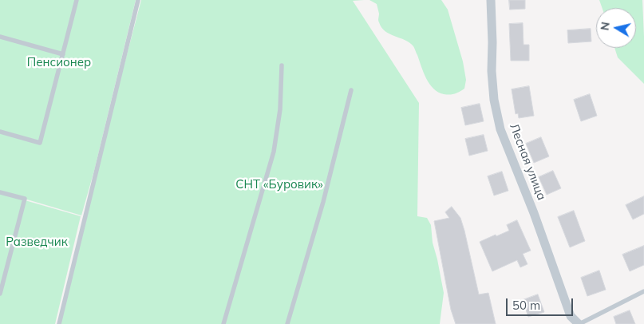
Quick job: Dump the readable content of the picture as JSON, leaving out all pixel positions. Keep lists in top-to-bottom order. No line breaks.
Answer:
{"streets":{"street":["Лесная улица"]},"parks":["Пенсионер","СНТ «Буровик»","Разведчик"],"scale_bar":"50 m","north":"left"}
